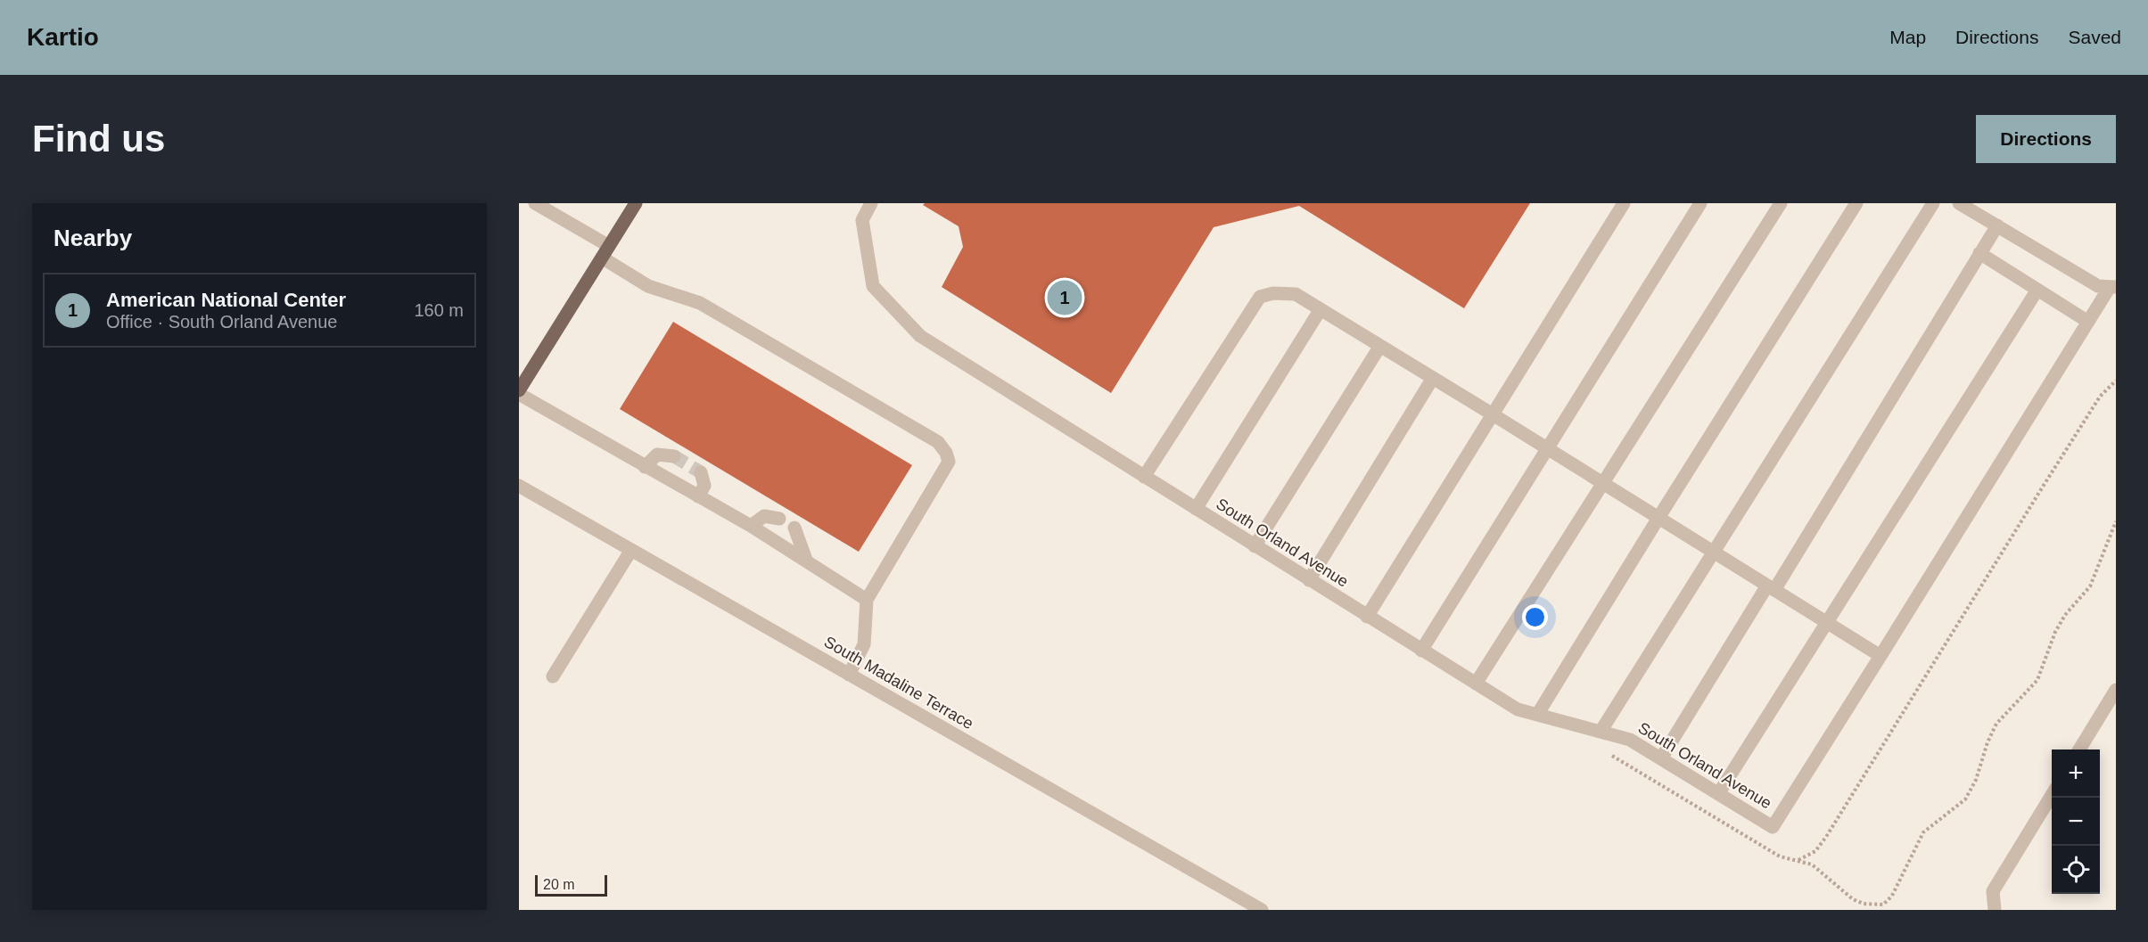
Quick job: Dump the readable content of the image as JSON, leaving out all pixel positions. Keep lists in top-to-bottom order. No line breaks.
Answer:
{"streets":{"street":["South Orland Avenue","South Madaline Terrace"]},"scale_bar":"20 m","page":{"header":"Kartio","nav":["Map","Directions","Saved"],"buttons":"Directions","title":"Find us","heading":"Nearby","list":[{"mark":"1","name":"American National Center","note":"Office · South Orland Avenue","value":"160 m"}],"pins":"1","map_buttons":["+","−"],"scale":"20 m"}}
